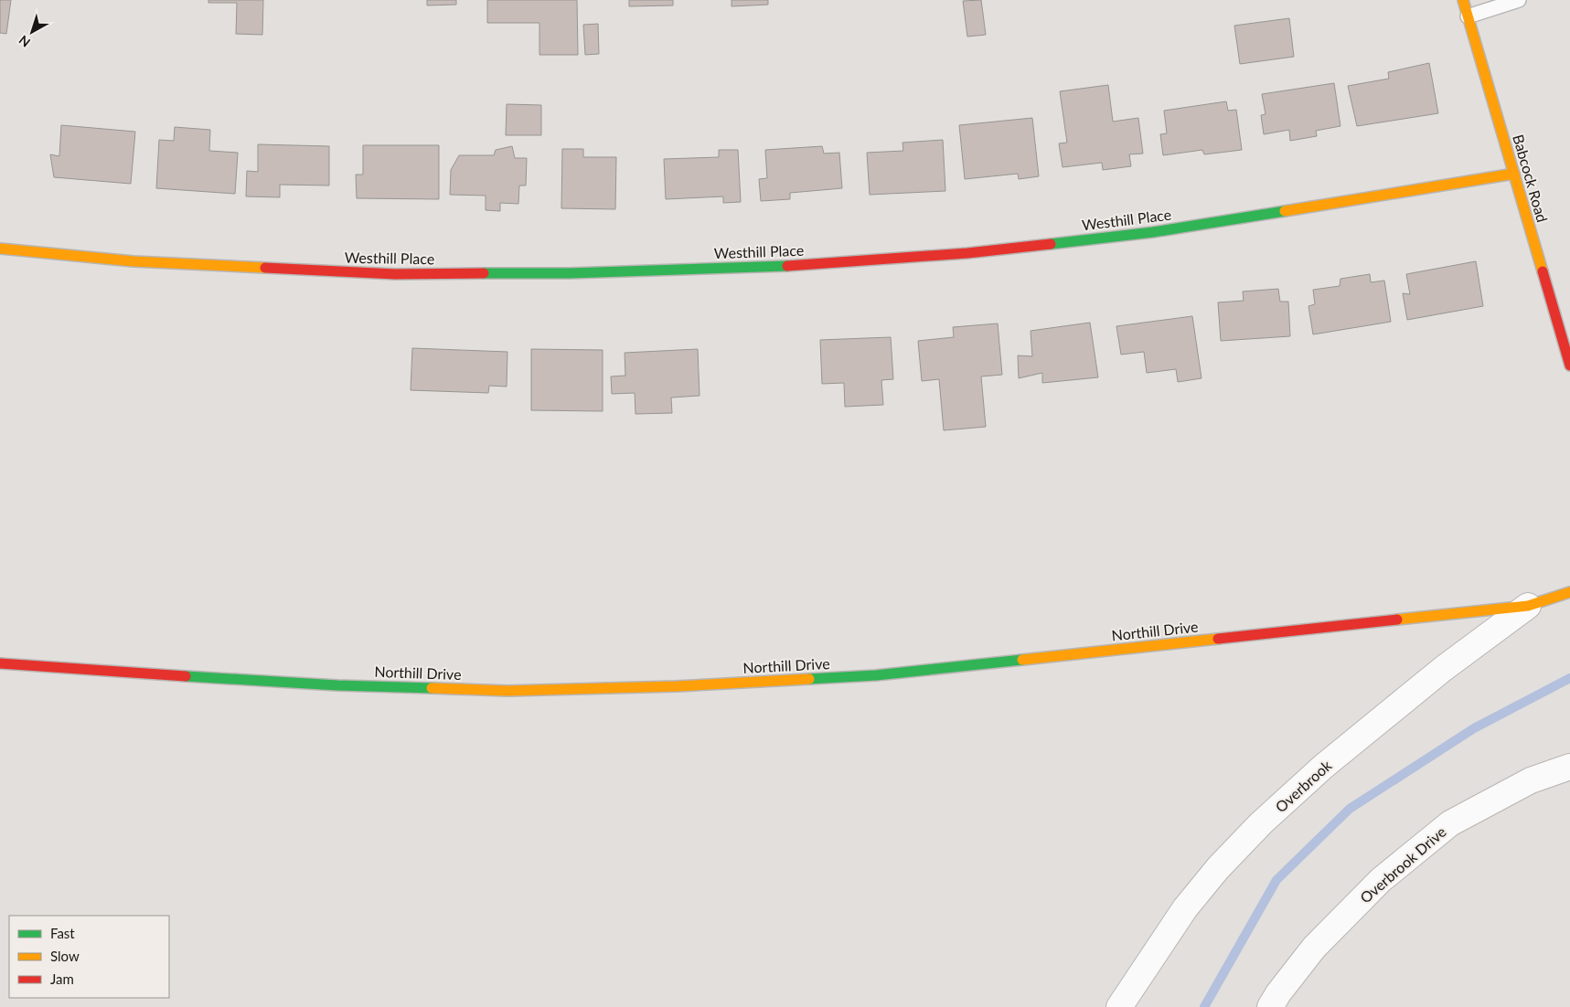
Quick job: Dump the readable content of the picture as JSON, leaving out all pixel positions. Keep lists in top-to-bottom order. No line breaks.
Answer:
{"streets":{"street":["Babcock Road","Westhill Place","Northill Drive","Overbrook","Overbrook Drive"]},"crossings":[["Babcock Road","Westhill Place"],["Northill Drive","Overbrook"]],"legend":["Fast","Slow","Jam"],"north":"bottom left"}
